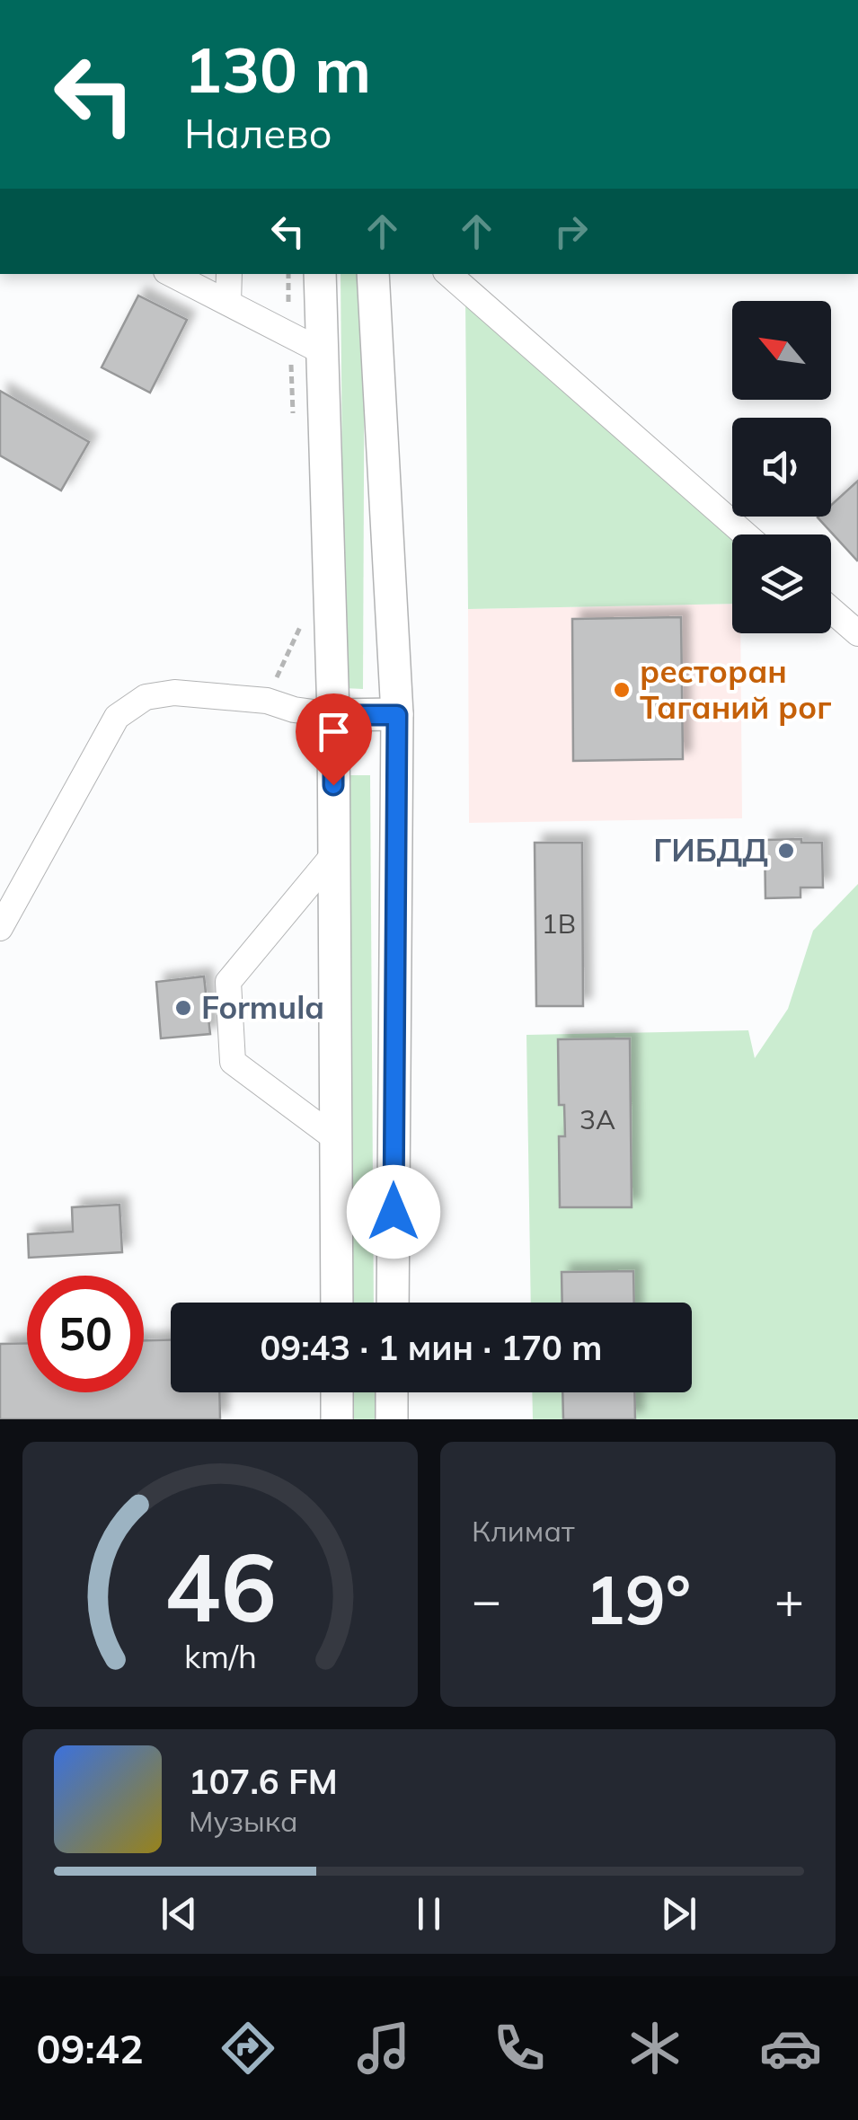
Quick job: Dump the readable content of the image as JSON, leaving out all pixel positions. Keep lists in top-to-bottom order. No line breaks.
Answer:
{"places":["ресторан Таганий рог","ГИБДД","Formula"],"house_numbers":["1В","3А"],"north":"top left","page":{"turn":["130 m","Налево"],"limit":"50","trip":"09:43 · 1 мин · 170 m","tile":"Климат","heat":["−","19°","+"],"song":["107.6 FM","Музыка"],"tabs":"09:42","gauge":["46","km/h"]}}
